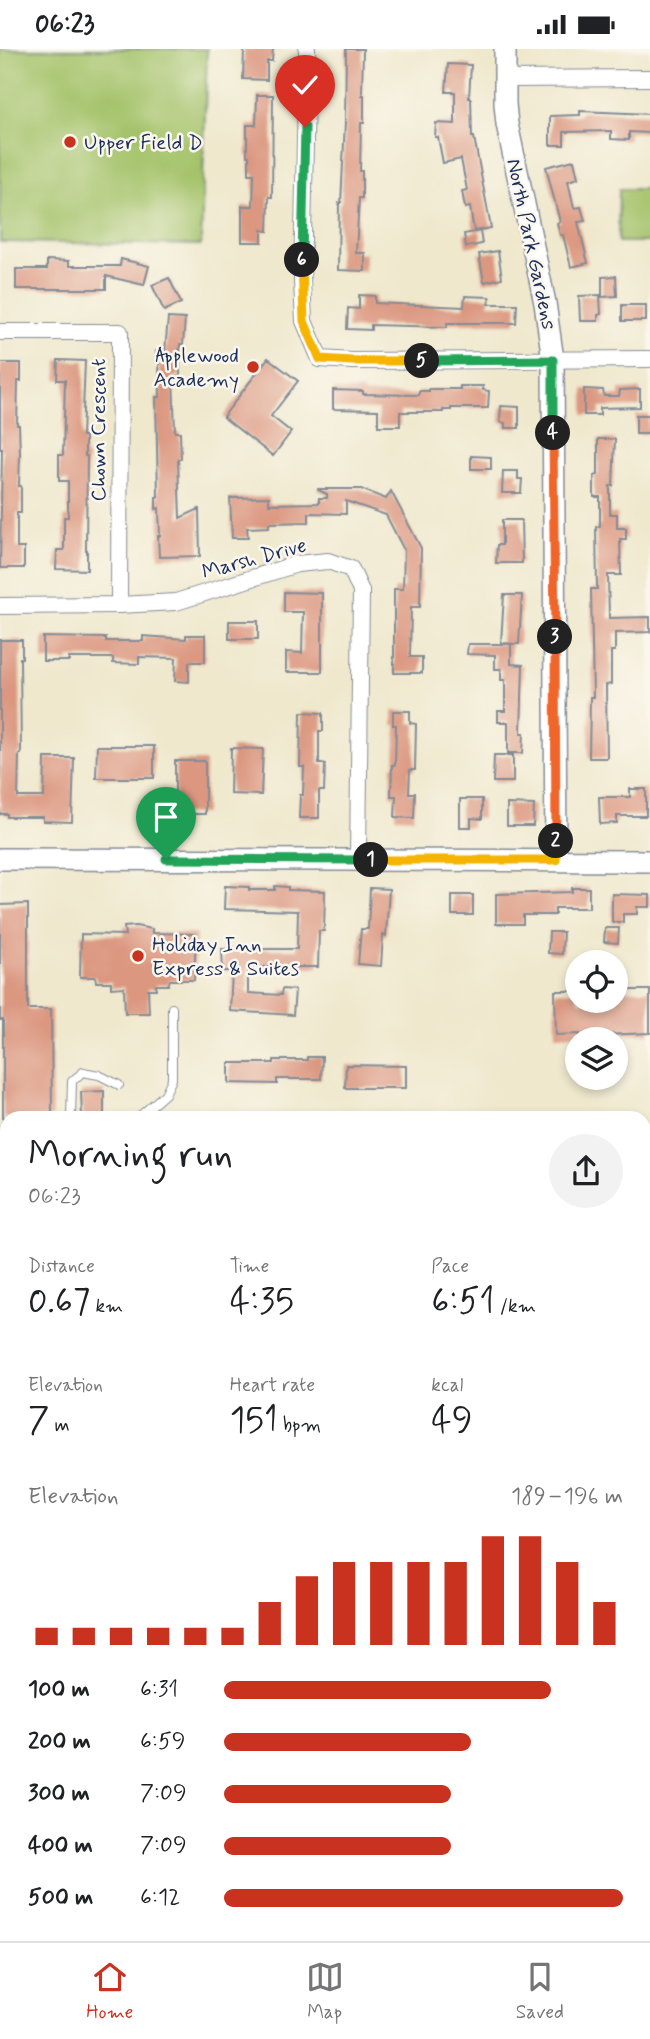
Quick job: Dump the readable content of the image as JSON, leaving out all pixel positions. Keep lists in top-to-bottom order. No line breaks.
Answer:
{"streets":{"street":["North Park Gardens","Chown Crescent","Marsh Drive"]},"crossings":[["Chown Crescent","Marsh Drive"]],"places":["Upper Field D","Applewood Academy","Holiday Inn Express & Suites"],"page":{"status":"06:23","pins":["6","5","4","3","2","1"],"heading":["Morning run","06:23"],"stats":[["Distance","0.67 km"],["Time","4:35"],["Pace","6:51 /km"],["Elevation","7 m"],["Heart rate","151 bpm"],["kcal","49"]],"chart":["Elevation","189–196 m"],"list":[{"name":"100 m","note":"6:31"},{"name":"200 m","note":"6:59"},{"name":"300 m","note":"7:09"},{"name":"400 m","note":"7:09"},{"name":"500 m","note":"6:12"}],"tabs":["Home","Map","Saved"]}}
